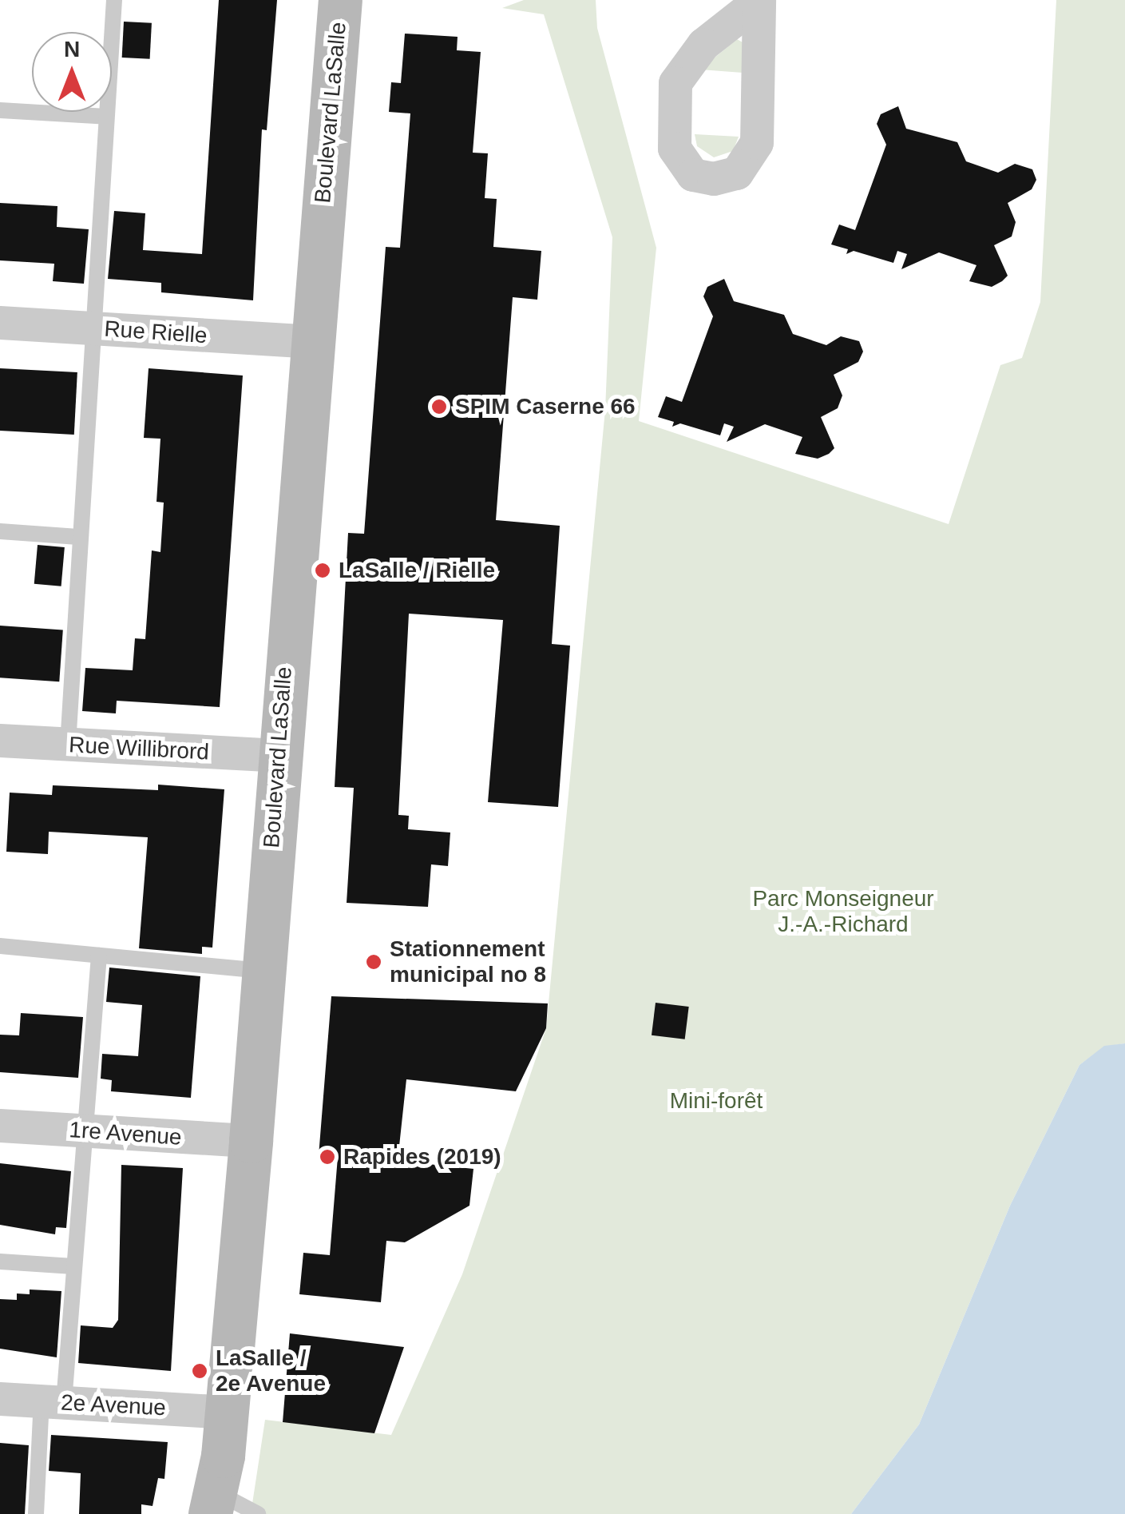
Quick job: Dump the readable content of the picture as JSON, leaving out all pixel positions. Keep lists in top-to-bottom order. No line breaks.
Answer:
{"streets":{"main road":["Boulevard LaSalle"],"street":["Rue Rielle","Rue Willibrord","1re Avenue","2e Avenue"]},"crossings":[["Boulevard LaSalle","Rue Rielle"],["Boulevard LaSalle","Rue Willibrord"],["Boulevard LaSalle","1re Avenue"],["Boulevard LaSalle","2e Avenue"]],"parks":["Parc Monseigneur J.-A.-Richard","Mini-forêt"],"places":["SPIM Caserne 66","LaSalle / Rielle","Stationnement municipal no 8","Rapides (2019)","LaSalle / 2e Avenue"],"north":"top"}
